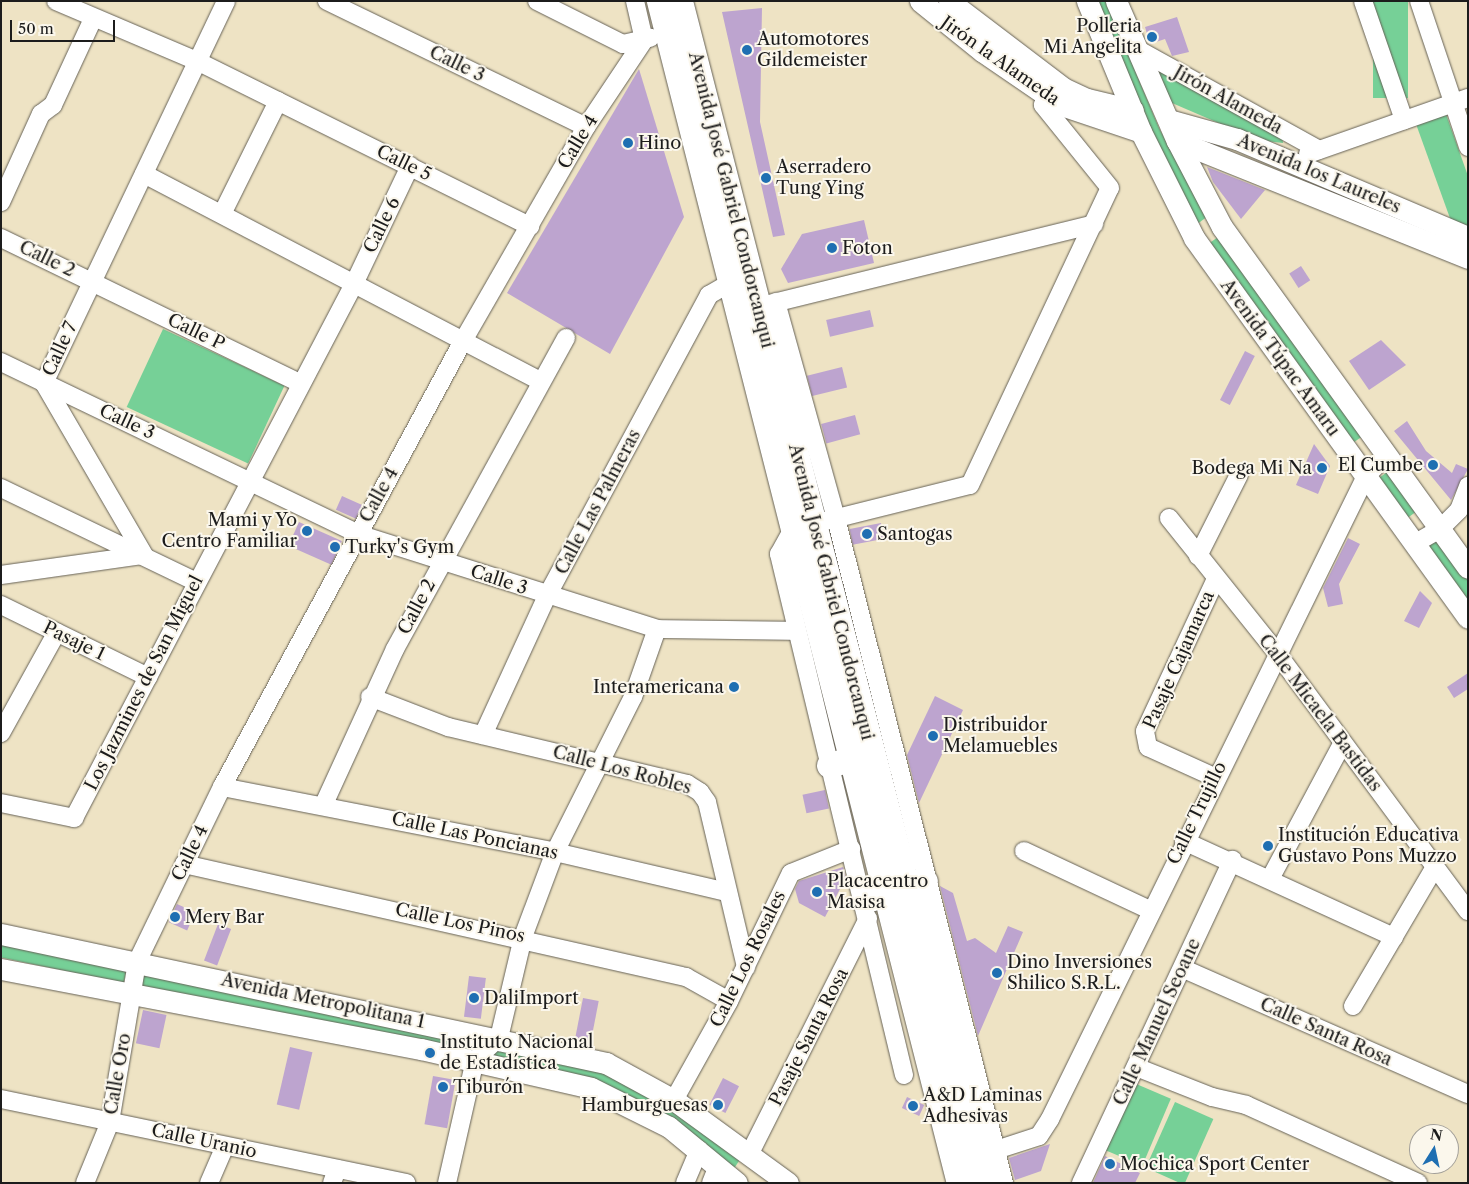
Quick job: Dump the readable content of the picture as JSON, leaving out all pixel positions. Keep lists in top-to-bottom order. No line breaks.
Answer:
{"streets":{"highway":["Avenida José Gabriel Condorcanqui"],"main road":["Jirón la Alameda","Avenida los Laureles","Avenida Túpac Amaru","Avenida Metropolitana 1"],"street":["Calle 3","Jirón Alameda","Calle 4","Calle 5","Calle 6","Calle 2","Calle P","Calle 7","Calle Las Palmeras","Pasaje 1","Pasaje Cajamarca","Los Jazmines de San Miguel","Calle Micaela Bastidas","Calle Los Robles","Calle Trujillo","Calle Las Poncianas","Calle Los Pinos","Calle Los Rosales","Calle Manuel Seoane","Calle Santa Rosa","Pasaje Santa Rosa","Calle Oro","Calle Uranio"]},"crossings":[["Jirón la Alameda","Avenida Túpac Amaru"],["Calle 3","Calle 4"],["Calle 3","Calle 2"],["Calle 3","Calle 7"],["Calle 3","Calle Las Palmeras"],["Calle 3","Los Jazmines de San Miguel"],["Jirón Alameda","Avenida Túpac Amaru"],["Calle 4","Calle 5"],["Calle 4","Avenida José Gabriel Condorcanqui"],["Calle 4","Calle Las Poncianas"],["Calle 4","Calle Los Pinos"],["Calle 4","Avenida Metropolitana 1"],["Calle 4","Calle Oro"],["Calle 5","Calle 6"],["Calle 5","Calle 7"],["Avenida los Laureles","Avenida Túpac Amaru"],["Avenida José Gabriel Condorcanqui","Calle Las Palmeras"],["Avenida José Gabriel Condorcanqui","Pasaje Santa Rosa"],["Calle 6","Los Jazmines de San Miguel"],["Calle 2","Calle P"],["Calle 2","Calle 7"],["Calle 2","Calle Los Robles"],["Calle 2","Calle Las Poncianas"],["Calle P","Calle 7"],["Calle P","Los Jazmines de San Miguel"],["Avenida Túpac Amaru","Calle Trujillo"],["Calle Las Palmeras","Calle Los Robles"],["Pasaje 1","Los Jazmines de San Miguel"],["Pasaje Cajamarca","Calle Micaela Bastidas"],["Pasaje Cajamarca","Calle Trujillo"],["Calle Micaela Bastidas","Calle Trujillo"],["Calle Los Robles","Calle Las Poncianas"],["Calle Los Robles","Calle Los Rosales"],["Calle Los Pinos","Calle Los Rosales"],["Calle Los Rosales","Avenida Metropolitana 1"],["Avenida Metropolitana 1","Pasaje Santa Rosa"],["Avenida Metropolitana 1","Calle Oro"],["Calle Manuel Seoane","Calle Santa Rosa"],["Calle Oro","Calle Uranio"]],"places":["Polleria Mi Angelita","Automotores Gildemeister","Hino","Aserradero Tung Ying","Foton","El Cumbe","Bodega Mi Na","Mami y Yo Centro Familiar","Santogas","Turky's Gym","Interamericana","Distribuidor Melamuebles","Institución Educativa Gustavo Pons Muzzo","Placacentro Masisa","Mery Bar","Dino Inversiones Shilico S.R.L.","DaliImport","Instituto Nacional de Estadística","Tiburón","Hamburguesas","A&D Laminas Adhesivas","Mochica Sport Center"],"scale_bar":"50 m","north":"top"}
